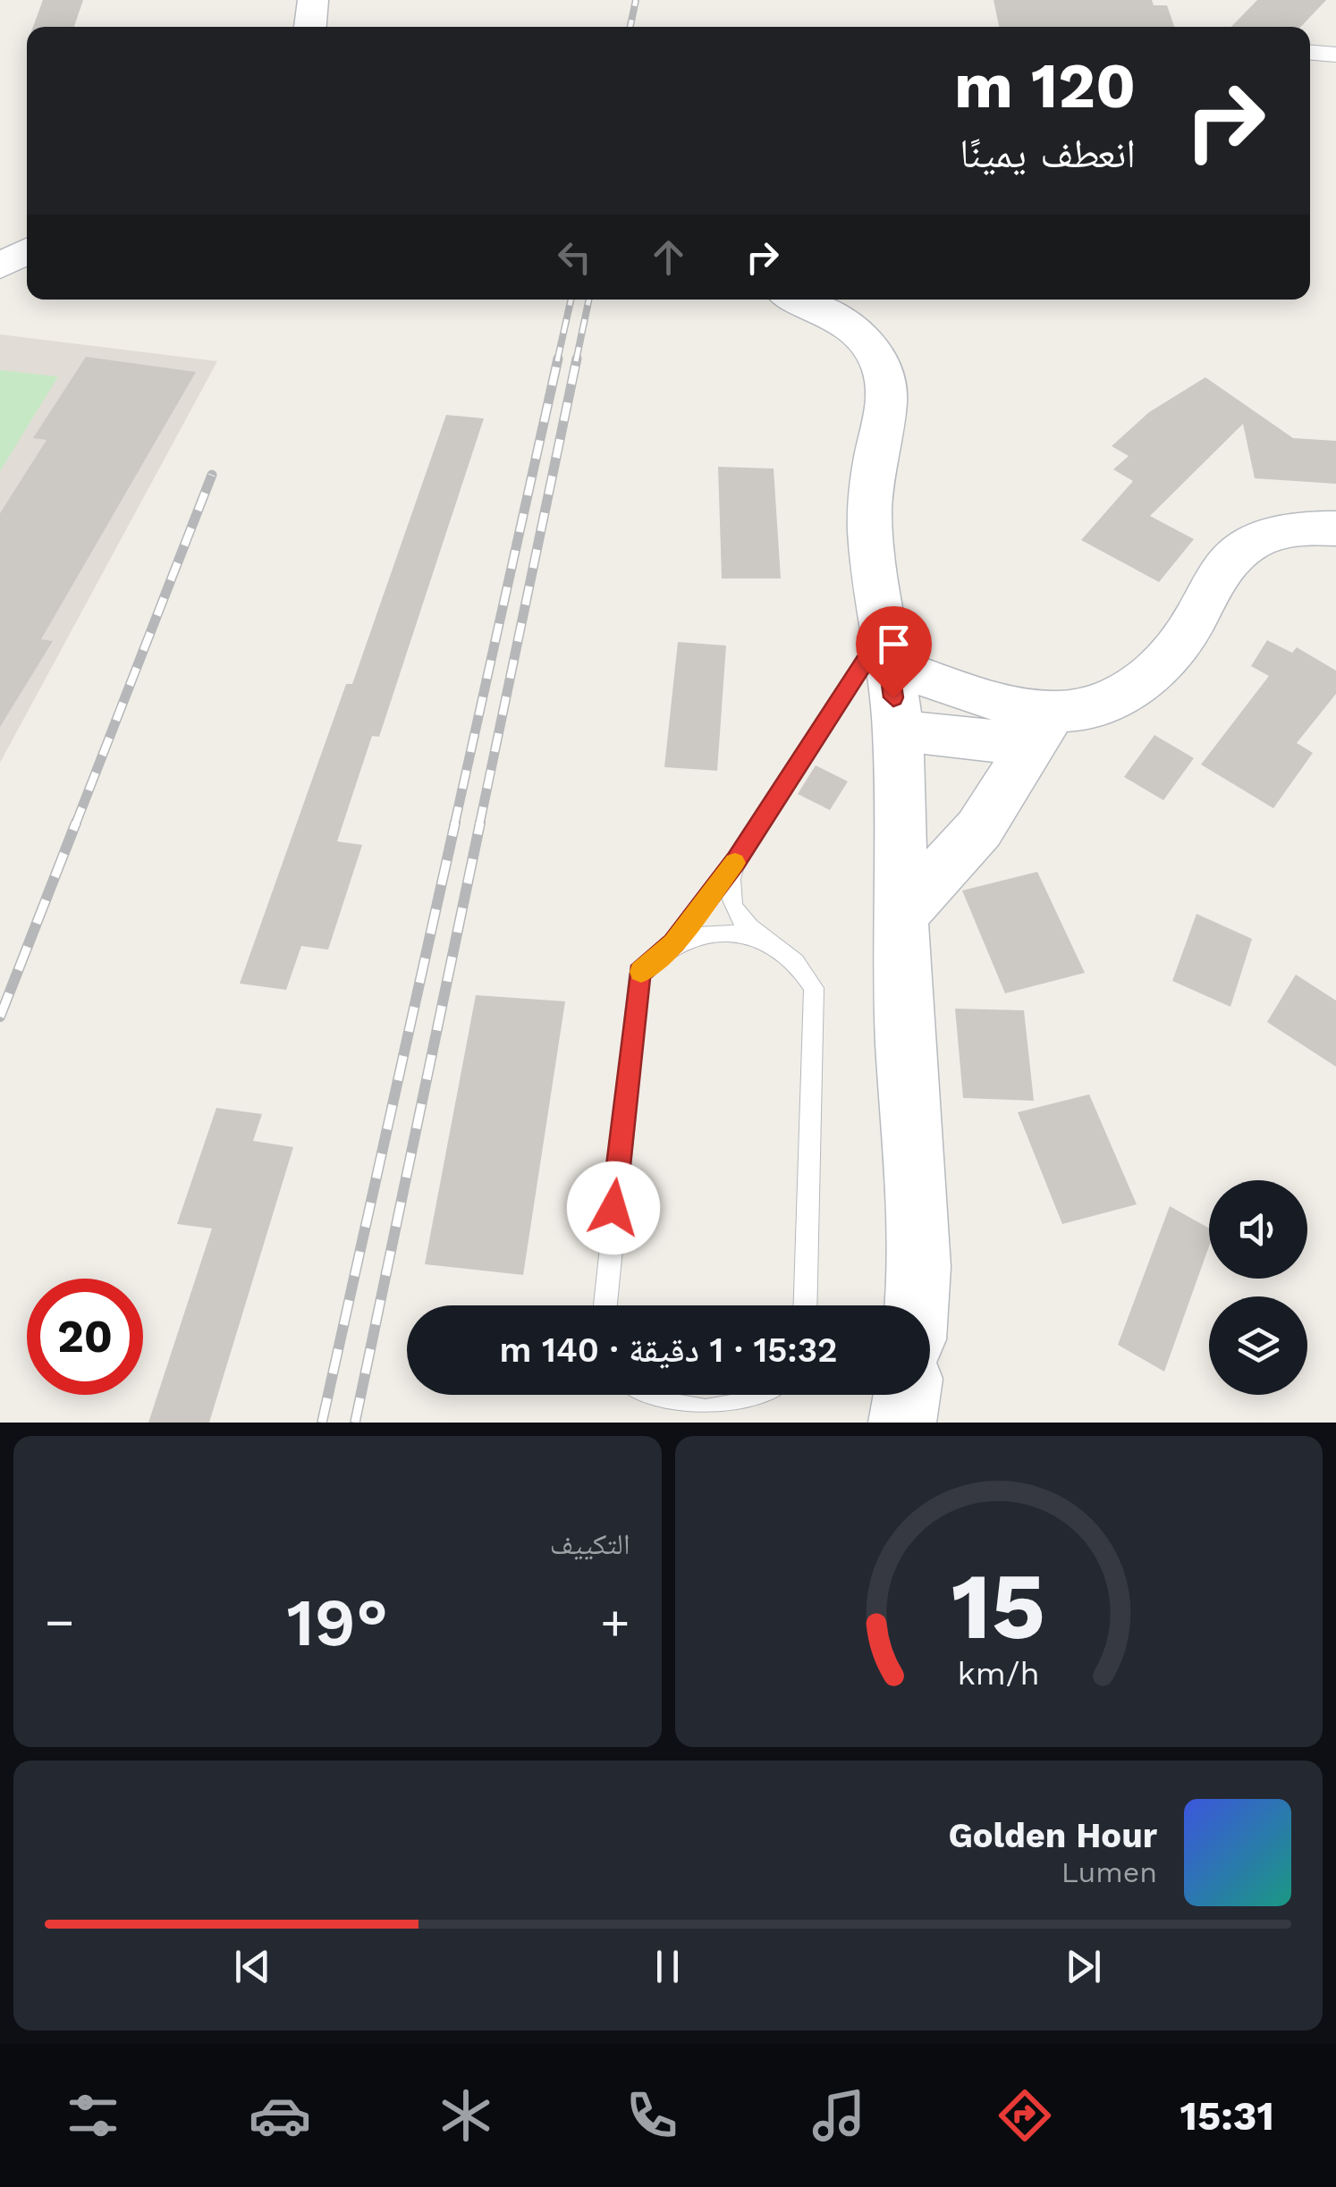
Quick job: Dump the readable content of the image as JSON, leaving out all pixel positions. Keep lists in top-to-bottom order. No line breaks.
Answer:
{"page":{"turn":["120 m","انعطف يمينًا"],"limit":"20","trip":"15:32 · 1 دقيقة · 140 m","tile":"التكييف","heat":["−","19°","+"],"song":["Golden Hour","Lumen"],"tabs":"15:31","gauge":["15","km/h"]}}
